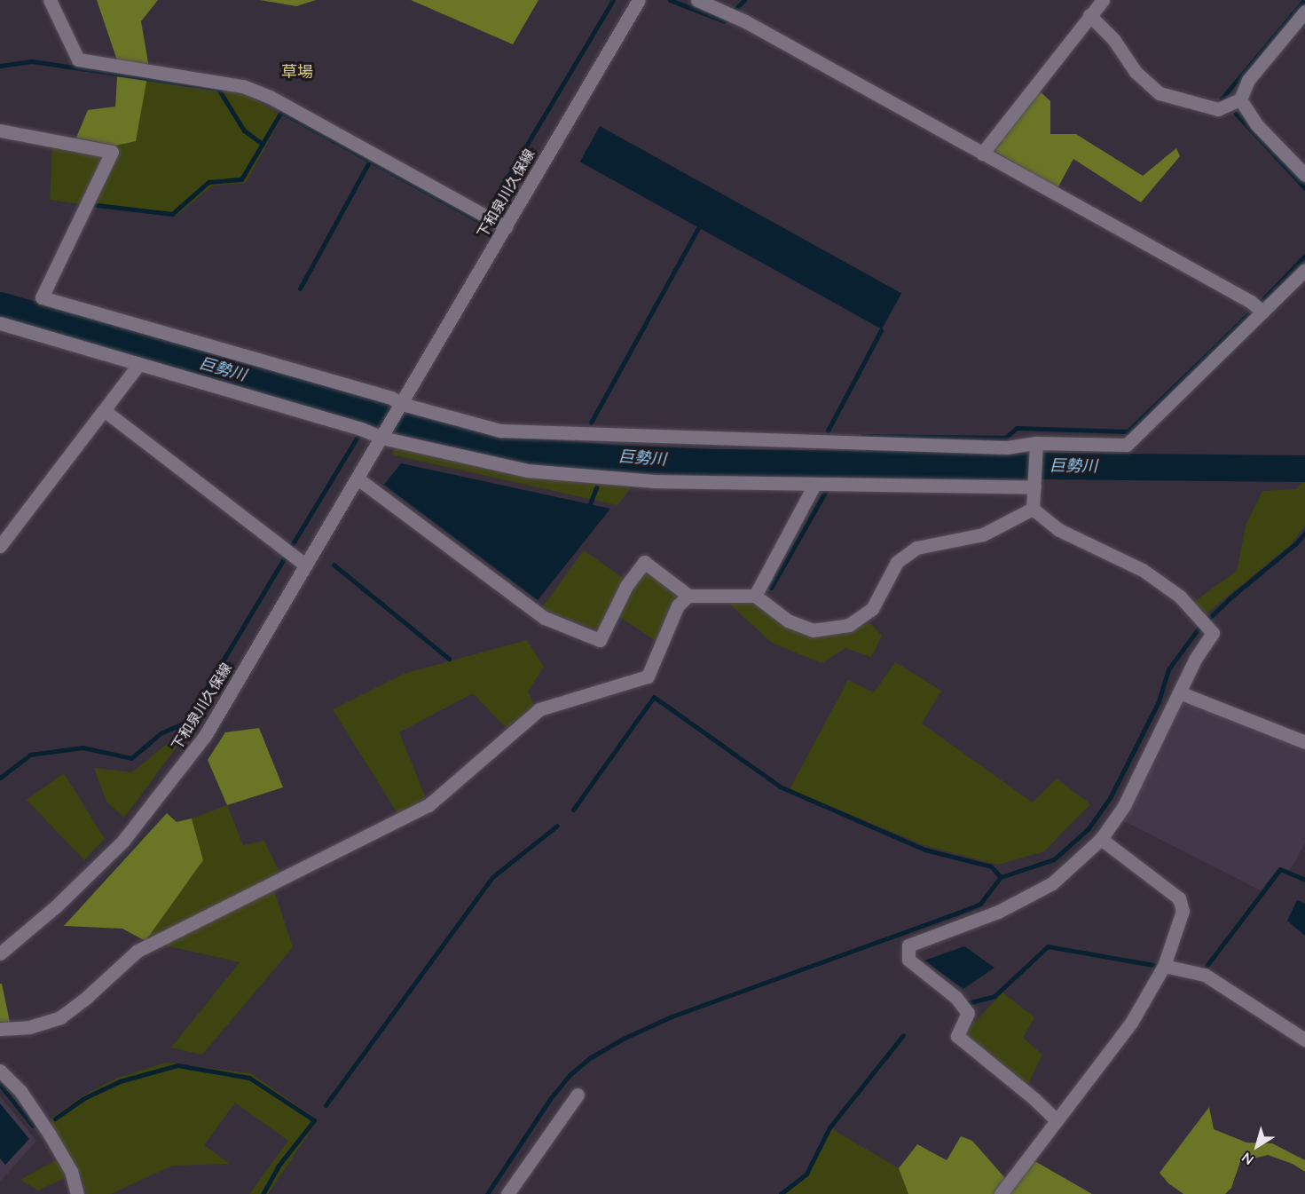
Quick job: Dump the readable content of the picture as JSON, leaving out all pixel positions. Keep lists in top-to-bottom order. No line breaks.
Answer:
{"streets":{"street":["下和泉川久保線"]},"districts":["草場"],"water":["巨勢川"],"north":"bottom left"}
